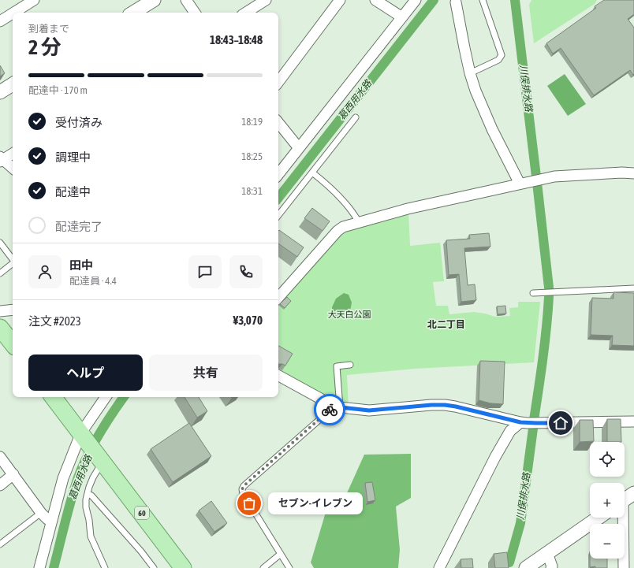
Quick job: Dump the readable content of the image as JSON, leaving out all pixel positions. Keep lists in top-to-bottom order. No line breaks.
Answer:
{"streets":{"main road":["60"]},"districts":["北二丁目"],"water":["川俣排水路","葛西用水路"],"parks":["大天白公園"],"places":["セブン-イレブン"],"page":{"heading":["2 分","到着まで","18:43–18:48"],"panel":["田中","配達員 · 4.4","注文 #2023","¥3,070"],"bar":"配達中 · 170 m","list":[["受付済み","18:19"],["調理中","18:25"],["配達中","18:31"],"配達完了"],"buttons":["ヘルプ","共有"],"map_buttons":["+","−"],"bubble":"セブン-イレブン"}}
